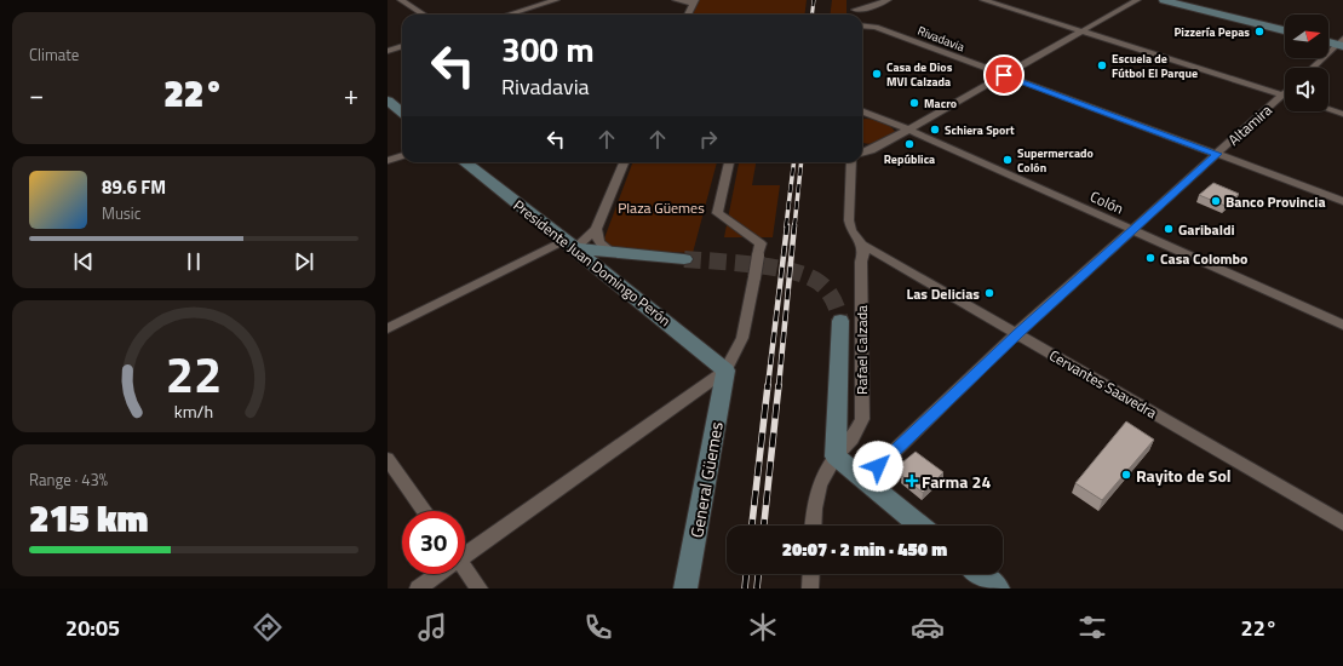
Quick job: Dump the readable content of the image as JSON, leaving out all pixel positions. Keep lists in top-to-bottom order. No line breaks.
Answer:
{"streets":{"street":["Rivadavia","Altamira","Colón","Presidente Juan Domingo Perón","Rafael Calzada","Cervantes Saavedra","General Güemes"]},"crossings":[["Rivadavia","Altamira"],["Altamira","Colón"],["Altamira","Cervantes Saavedra"],["Presidente Juan Domingo Perón","General Güemes"],["Rafael Calzada","Cervantes Saavedra"]],"parks":["Plaza Güemes"],"places":{"other":["Pizzería Pepas","Escuela de Fútbol El Parque","Casa de Dios MVI Calzada","Macro","Schiera Sport","República","Supermercado Colón","Banco Provincia","Garibaldi","Casa Colombo","Las Delicias","Rayito de Sol"],"health":["Farma 24"]},"north":"right","page":{"tile":["Climate",["Range · 43%","215 km"]],"turn":["300 m","Rivadavia"],"heat":["−","22°","+"],"song":["89.6 FM","Music"],"limit":"30","trip":"20:07 · 2 min · 450 m","tabs":["20:05","22°"],"gauge":["22","km/h"]}}
